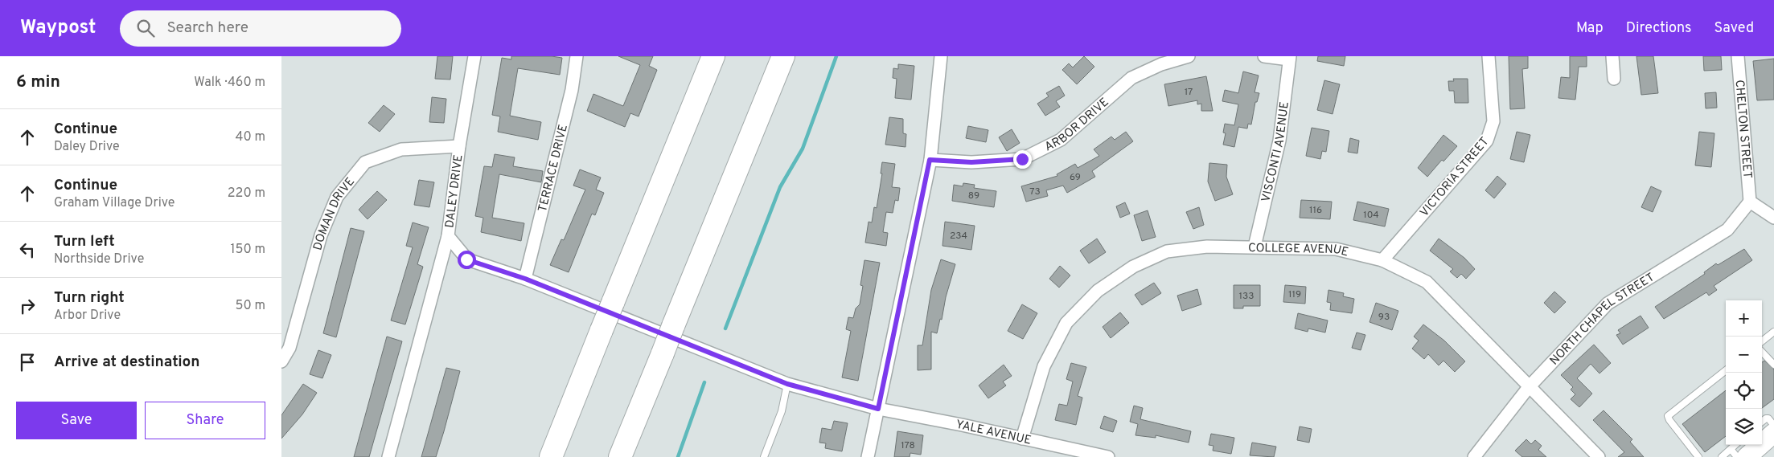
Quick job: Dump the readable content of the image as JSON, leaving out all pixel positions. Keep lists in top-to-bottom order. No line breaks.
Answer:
{"streets":{"street":["ARBOR DRIVE","CHELTON STREET","VISCONTI AVENUE","TERRACE DRIVE","VICTORIA STREET","DALEY DRIVE","DOMAN DRIVE","COLLEGE AVENUE","NORTH CHAPEL STREET","YALE AVENUE"]},"crossings":[["CHELTON STREET","NORTH CHAPEL STREET"],["VISCONTI AVENUE","COLLEGE AVENUE"],["TERRACE DRIVE","DALEY DRIVE"],["VICTORIA STREET","COLLEGE AVENUE"],["DALEY DRIVE","DOMAN DRIVE"],["DALEY DRIVE","YALE AVENUE"],["COLLEGE AVENUE","NORTH CHAPEL STREET"],["COLLEGE AVENUE","YALE AVENUE"]],"house_numbers":["17","69","73","89","116","104","234","119","133","93","178"],"page":{"header":"Waypost","search":"Search here","nav":["Map","Directions","Saved"],"heading":["6 min","Walk · 460 m"],"list":[["Continue","Daley Drive","40 m"],["Continue","Graham Village Drive","220 m"],["Turn left","Northside Drive","150 m"],["Turn right","Arbor Drive","50 m"],"Arrive at destination"],"map_buttons":["+","−"],"buttons":["Save","Share"]}}
